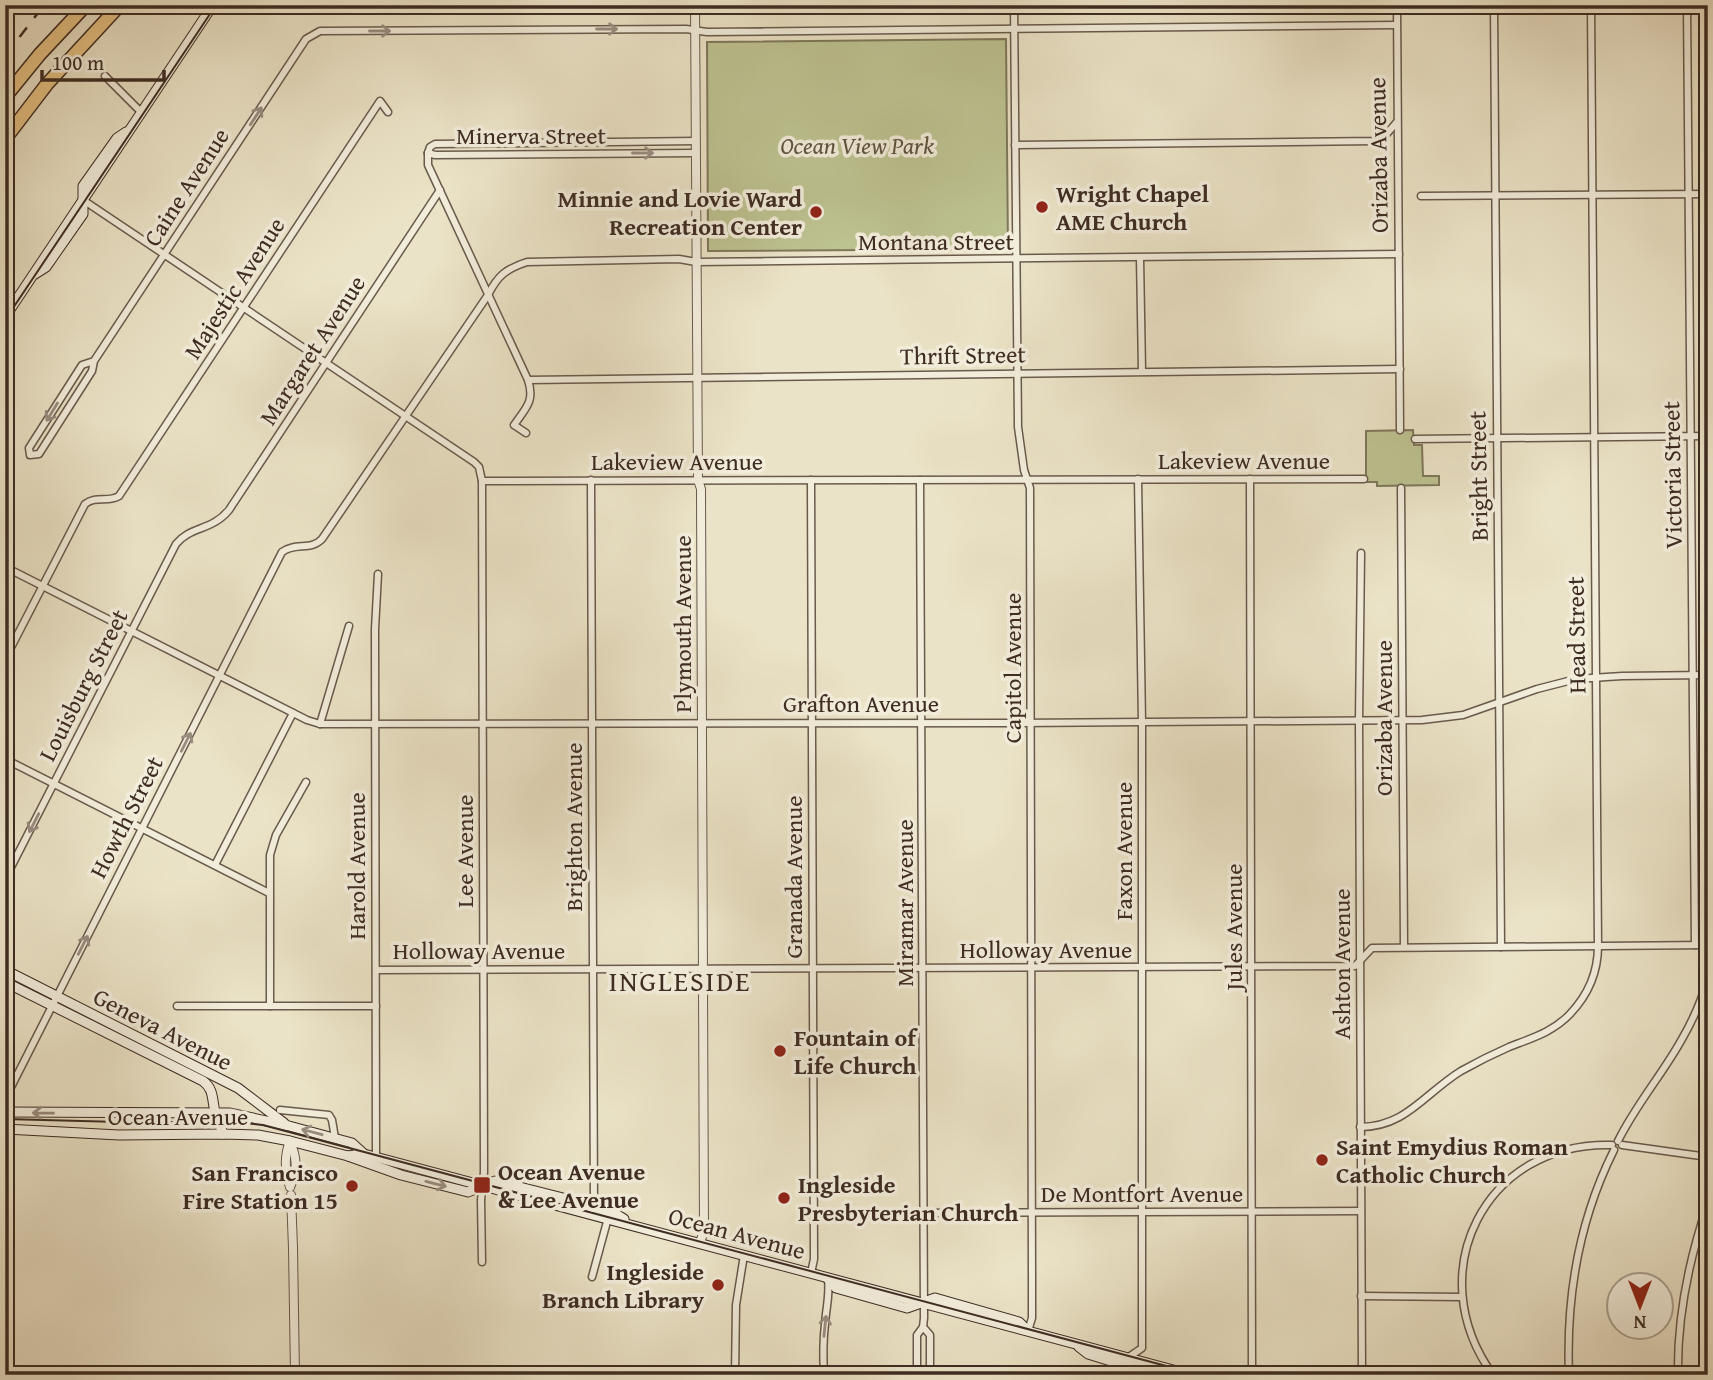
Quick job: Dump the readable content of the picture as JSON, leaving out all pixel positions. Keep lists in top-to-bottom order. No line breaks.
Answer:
{"streets":{"main road":["Geneva Avenue","Ocean Avenue"],"street":["Minerva Street","Orizaba Avenue","Caine Avenue","Montana Street","Majestic Avenue","Margaret Avenue","Thrift Street","Lakeview Avenue","Victoria Street","Bright Street","Plymouth Avenue","Head Street","Capitol Avenue","Louisburg Street","Grafton Avenue","Howth Street","Brighton Avenue","Lee Avenue","Faxon Avenue","Harold Avenue","Granada Avenue","Miramar Avenue","Jules Avenue","Holloway Avenue","Ashton Avenue","De Montfort Avenue"]},"crossings":[["Minerva Street","Plymouth Avenue"],["Orizaba Avenue","Montana Street"],["Orizaba Avenue","Thrift Street"],["Orizaba Avenue","Grafton Avenue"],["Orizaba Avenue","Holloway Avenue"],["Caine Avenue","Plymouth Avenue"],["Montana Street","Plymouth Avenue"],["Montana Street","Capitol Avenue"],["Montana Street","Howth Street"],["Margaret Avenue","Louisburg Street"],["Thrift Street","Plymouth Avenue"],["Thrift Street","Capitol Avenue"],["Lakeview Avenue","Plymouth Avenue"],["Lakeview Avenue","Capitol Avenue"],["Lakeview Avenue","Brighton Avenue"],["Lakeview Avenue","Lee Avenue"],["Lakeview Avenue","Faxon Avenue"],["Lakeview Avenue","Granada Avenue"],["Lakeview Avenue","Miramar Avenue"],["Lakeview Avenue","Jules Avenue"],["Victoria Street","Grafton Avenue"],["Victoria Street","Holloway Avenue"],["Bright Street","Grafton Avenue"],["Bright Street","Holloway Avenue"],["Plymouth Avenue","Grafton Avenue"],["Plymouth Avenue","Holloway Avenue"],["Plymouth Avenue","Ocean Avenue"],["Head Street","Grafton Avenue"],["Head Street","Holloway Avenue"],["Head Street","Ashton Avenue"],["Capitol Avenue","Grafton Avenue"],["Capitol Avenue","Holloway Avenue"],["Capitol Avenue","Ocean Avenue"],["Capitol Avenue","De Montfort Avenue"],["Grafton Avenue","Brighton Avenue"],["Grafton Avenue","Lee Avenue"],["Grafton Avenue","Faxon Avenue"],["Grafton Avenue","Harold Avenue"],["Grafton Avenue","Granada Avenue"],["Grafton Avenue","Miramar Avenue"],["Grafton Avenue","Jules Avenue"],["Grafton Avenue","Ashton Avenue"],["Howth Street","Geneva Avenue"],["Brighton Avenue","Holloway Avenue"],["Brighton Avenue","Ocean Avenue"],["Lee Avenue","Holloway Avenue"],["Lee Avenue","Ocean Avenue"],["Faxon Avenue","Holloway Avenue"],["Faxon Avenue","Ocean Avenue"],["Faxon Avenue","De Montfort Avenue"],["Harold Avenue","Holloway Avenue"],["Harold Avenue","Ocean Avenue"],["Granada Avenue","Holloway Avenue"],["Granada Avenue","Ocean Avenue"],["Miramar Avenue","Holloway Avenue"],["Miramar Avenue","Ocean Avenue"],["Miramar Avenue","De Montfort Avenue"],["Jules Avenue","Holloway Avenue"],["Jules Avenue","De Montfort Avenue"],["Holloway Avenue","Ashton Avenue"],["Ashton Avenue","De Montfort Avenue"],["Geneva Avenue","Ocean Avenue"]],"one_way":["Howth Street"],"districts":["INGLESIDE"],"parks":["Ocean View Park"],"places":{"other":["Wright Chapel AME Church","Minnie and Lovie Ward Recreation Center","Fountain of Life Church","Saint Emydius Roman Catholic Church","San Francisco Fire Station 15","Ingleside Presbyterian Church","Ingleside Branch Library"],"transit":["Ocean Avenue & Lee Avenue"]},"scale_bar":"100 m","north":"bottom"}
